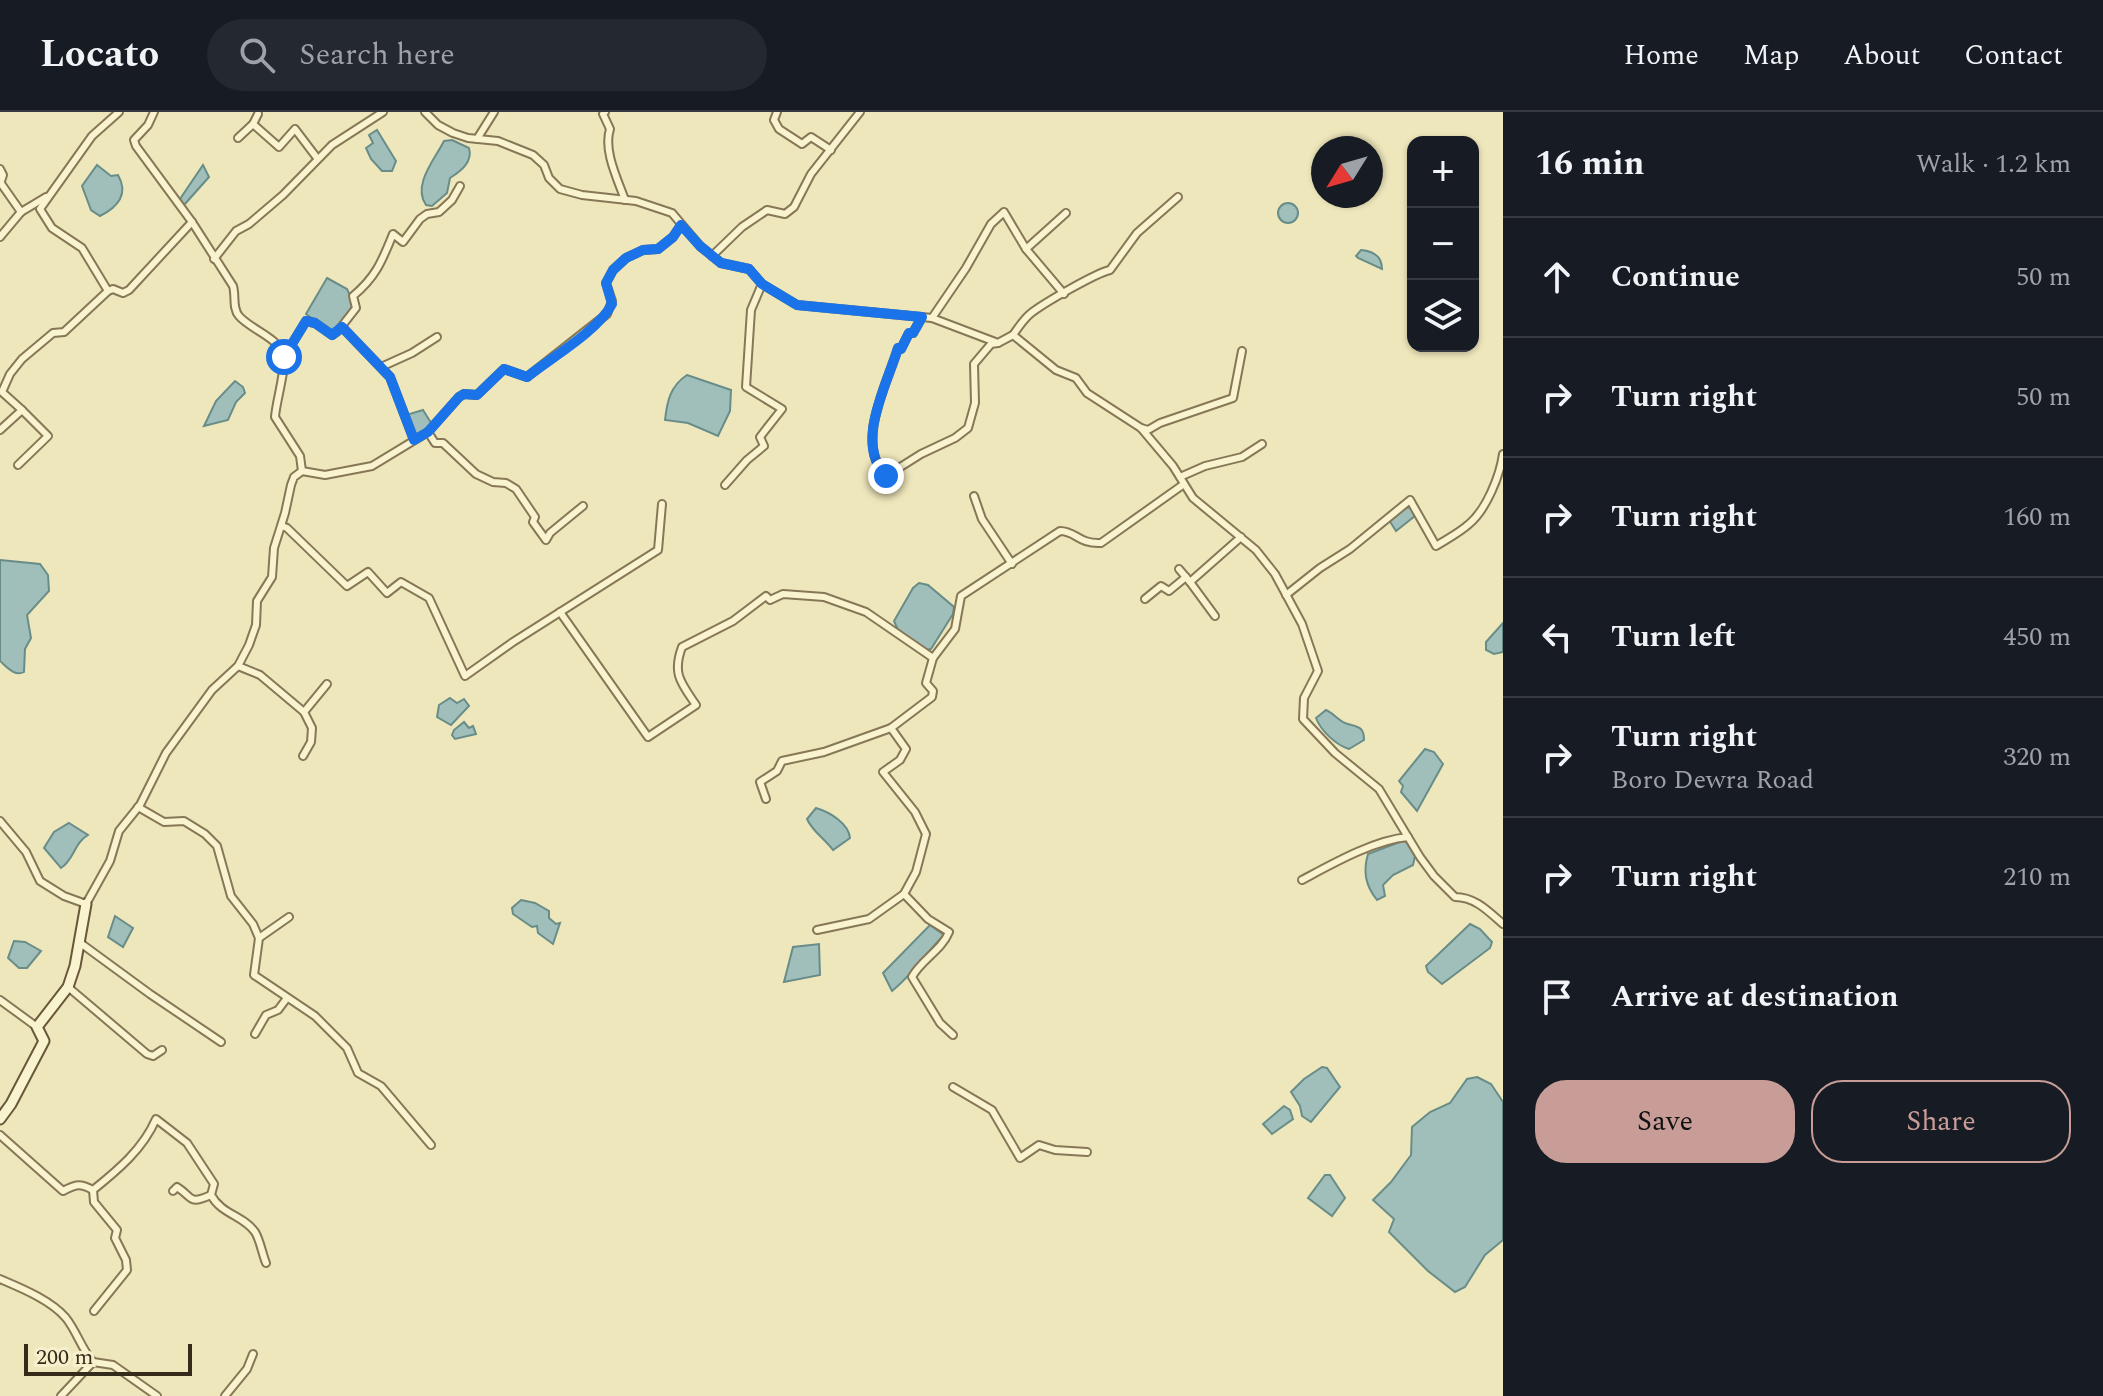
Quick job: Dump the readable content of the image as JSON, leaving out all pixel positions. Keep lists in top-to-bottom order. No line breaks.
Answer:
{"scale_bar":"200 m","north":"bottom left","page":{"header":"Locato","search":"Search here","nav":["Home","Map","About","Contact"],"heading":["16 min","Walk · 1.2 km"],"map_buttons":["+","−"],"list":[["Continue","50 m"],["Turn right","50 m"],["Turn right","160 m"],["Turn left","450 m"],["Turn right","Boro Dewra Road","320 m"],["Turn right","210 m"],"Arrive at destination"],"buttons":["Save","Share"],"scale":"200 m"}}
